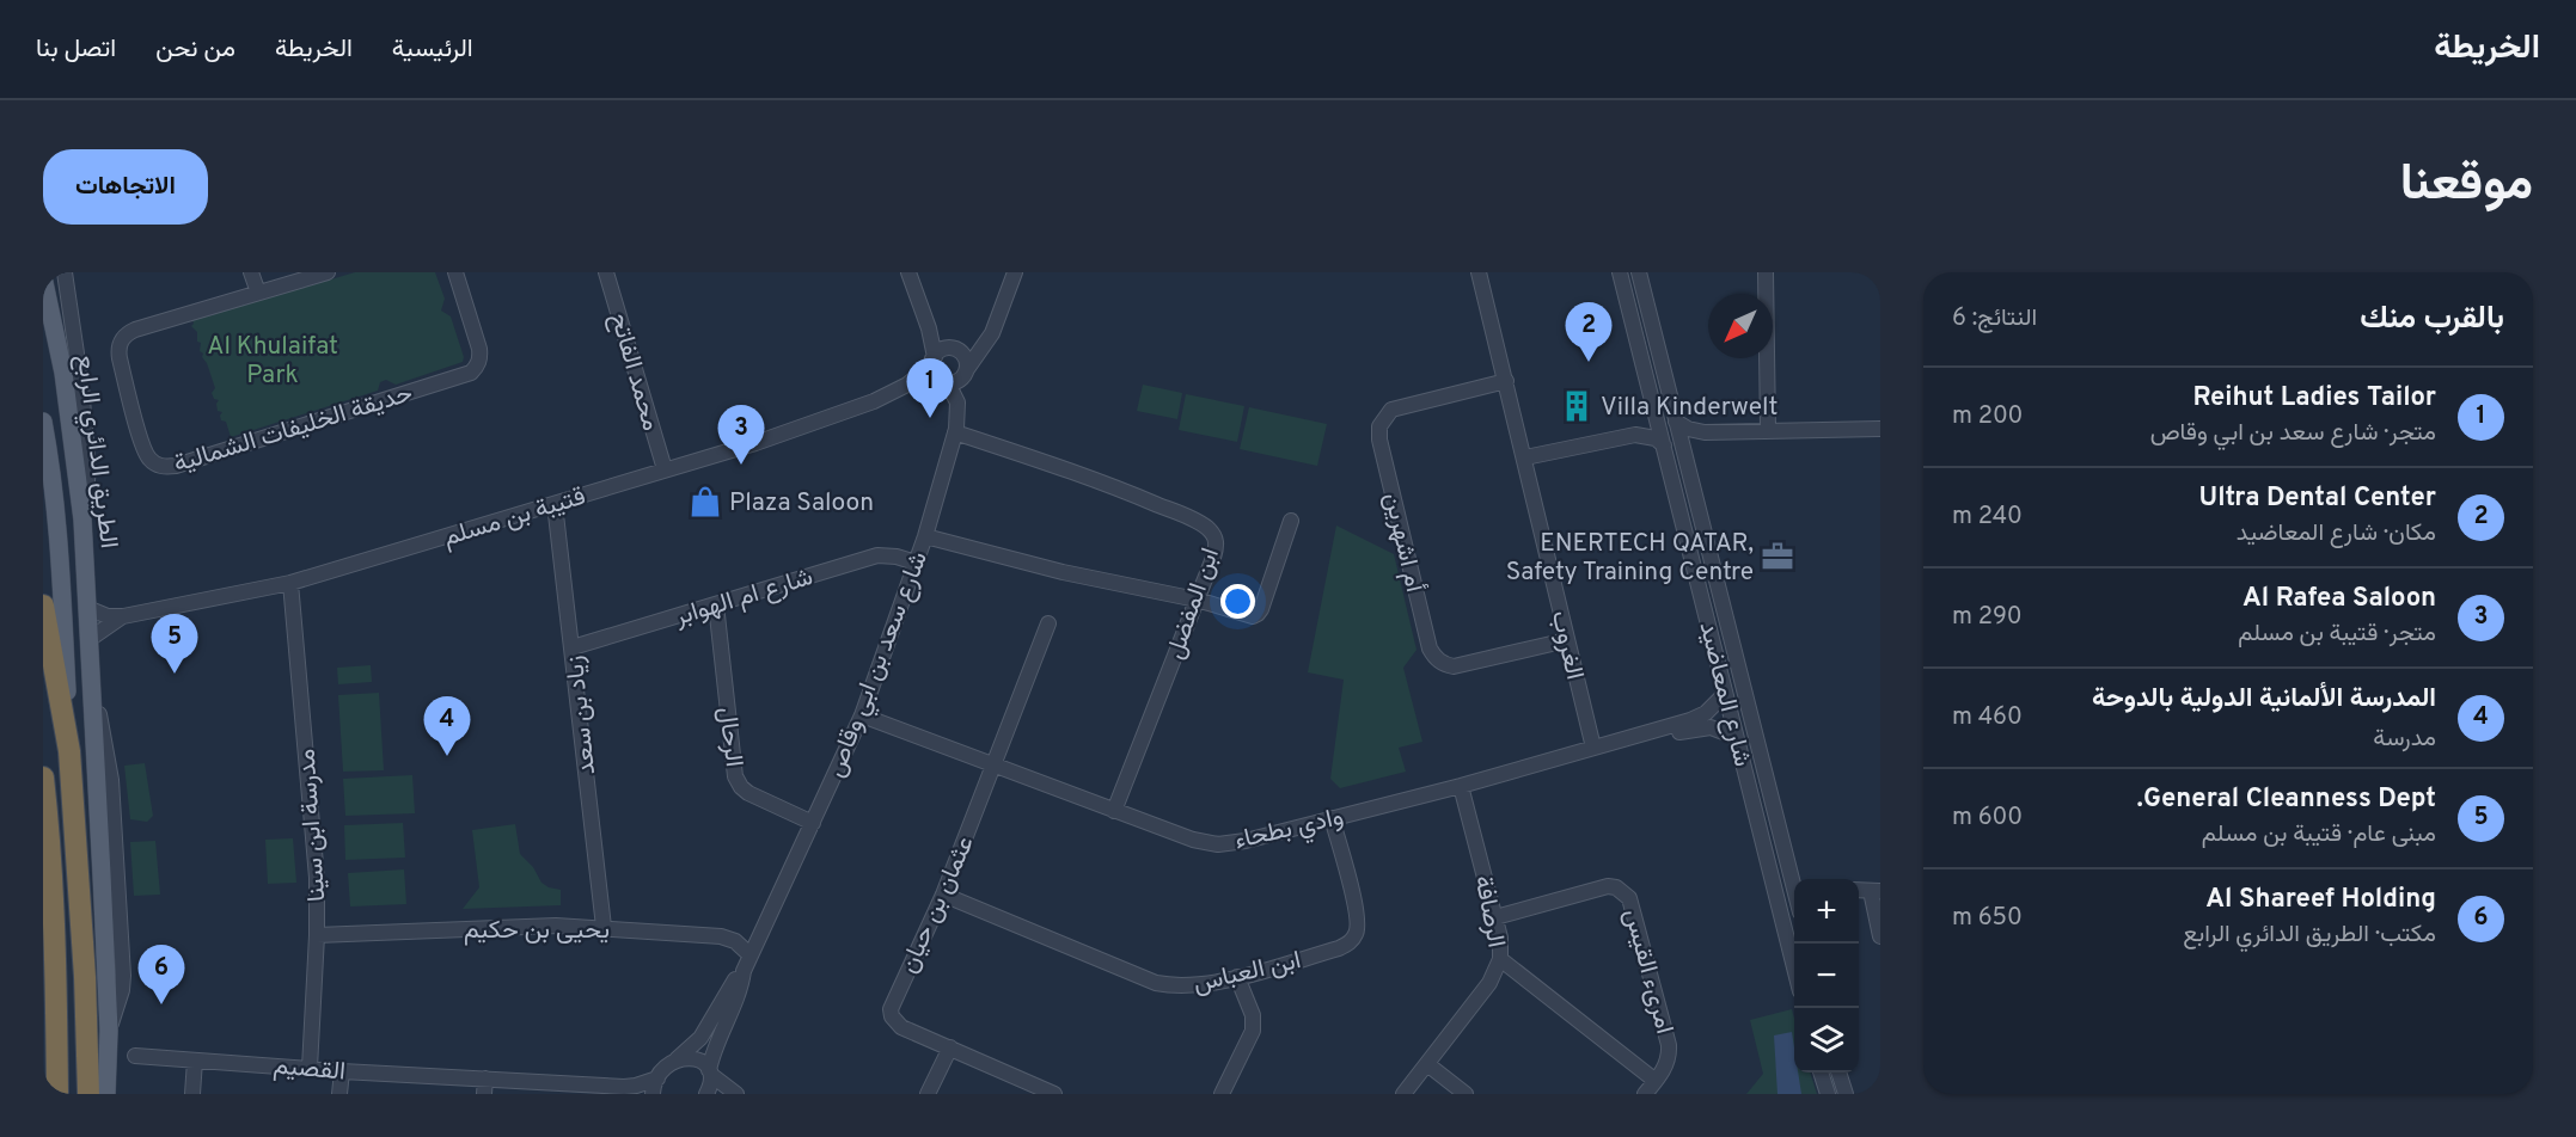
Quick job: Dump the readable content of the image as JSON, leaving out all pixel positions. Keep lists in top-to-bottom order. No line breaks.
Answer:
{"streets":{"highway":["الطريق الدائري الرابع"],"street":["محمد الفاتح","حديقة الخليفات الشمالية","قتيبة بن مسلم","أم اشهرين","شارع ام الهوابر","ابن المفضل","الغروب","شارع سعد بن ابي وقاص","شارع المعاضيد","زياد بن سعد","الرحال","مدرسة ابن سينا","وادي بطحاء","عثمان بن حيان","الرصافة","يحيى بن حكيم","ابن العباس","امرىء القيس","القصيم"]},"crossings":[["محمد الفاتح","قتيبة بن مسلم"],["الطريق الدائري الرابع","قتيبة بن مسلم"],["قتيبة بن مسلم","شارع سعد بن ابي وقاص"],["قتيبة بن مسلم","زياد بن سعد"],["قتيبة بن مسلم","مدرسة ابن سينا"],["أم اشهرين","الغروب"],["شارع ام الهوابر","شارع سعد بن ابي وقاص"],["شارع ام الهوابر","زياد بن سعد"],["شارع ام الهوابر","الرحال"],["ابن المفضل","شارع سعد بن ابي وقاص"],["ابن المفضل","وادي بطحاء"],["الغروب","وادي بطحاء"],["شارع سعد بن ابي وقاص","الرحال"],["شارع سعد بن ابي وقاص","وادي بطحاء"],["شارع سعد بن ابي وقاص","يحيى بن حكيم"],["شارع سعد بن ابي وقاص","القصيم"],["شارع المعاضيد","وادي بطحاء"],["زياد بن سعد","يحيى بن حكيم"],["مدرسة ابن سينا","يحيى بن حكيم"],["مدرسة ابن سينا","القصيم"],["وادي بطحاء","عثمان بن حيان"],["وادي بطحاء","الرصافة"],["وادي بطحاء","ابن العباس"],["عثمان بن حيان","ابن العباس"],["الرصافة","امرىء القيس"]],"parks":["Al Khulaifat Park"],"places":{"building":["Villa Kinderwelt"],"shop":["Plaza Saloon"],"office":["ENERTECH QATAR, Safety Training Centre"]},"north":"bottom left","page":{"header":"الخريطة","nav":["الرئيسية","الخريطة","من نحن","اتصل بنا"],"title":"موقعنا","buttons":"الاتجاهات","heading":["بالقرب منك","النتائج: 6"],"pins":["2","1","3","5","4","6"],"list":[{"mark":"1","name":"Reihut Ladies Tailor","note":"متجر · شارع سعد بن ابي وقاص","value":"200 m"},{"mark":"2","name":"Ultra Dental Center","note":"مكان · شارع المعاضيد","value":"240 m"},{"mark":"3","name":"Al Rafea Saloon","note":"متجر · قتيبة بن مسلم","value":"290 m"},{"mark":"4","name":"المدرسة الألمانية الدولية بالدوحة","note":"مدرسة","value":"460 m"},{"mark":"5","name":"General Cleanness Dept.","note":"مبنى عام · قتيبة بن مسلم","value":"600 m"},{"mark":"6","name":"Al Shareef Holding","note":"مكتب · الطريق الدائري الرابع","value":"650 m"}],"map_buttons":["+","−"]}}
